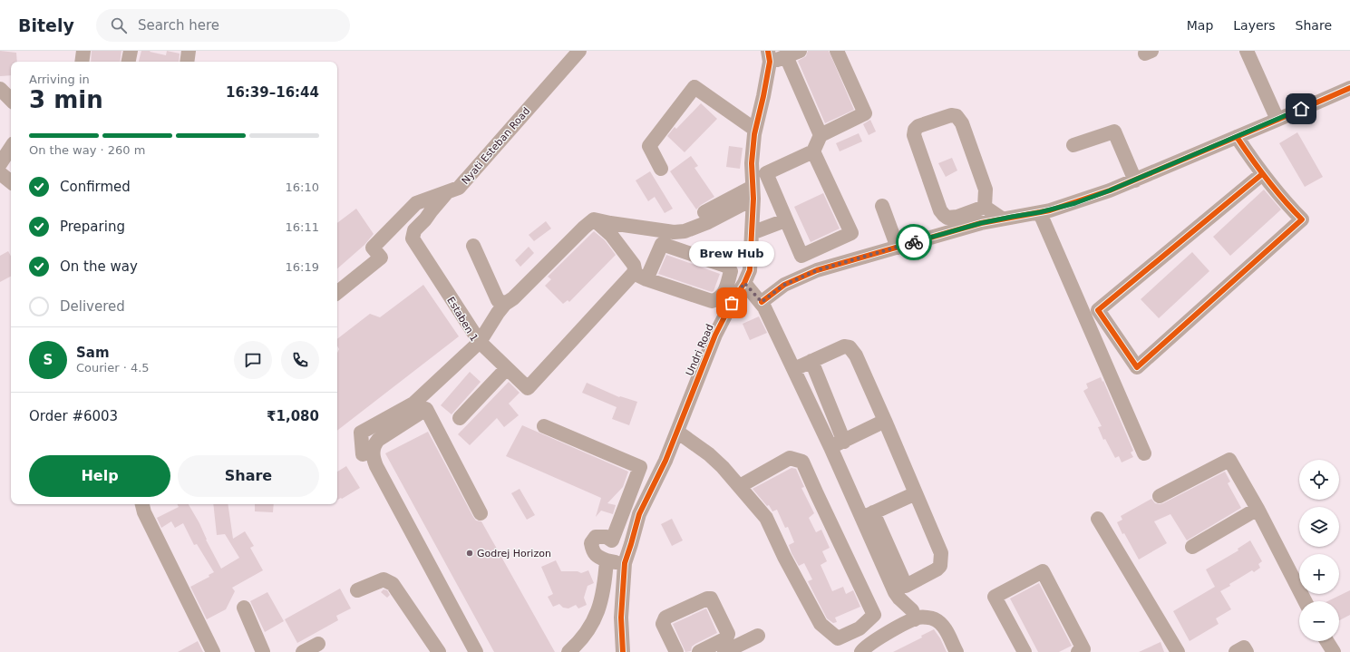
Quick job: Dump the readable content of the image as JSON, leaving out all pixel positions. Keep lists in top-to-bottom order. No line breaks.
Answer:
{"streets":{"street":["Nyati Esteban Road","Estaben 1","Undri Road"]},"crossings":[["Nyati Esteban Road","Estaben 1"]],"places":["Brew Hub","Godrej Horizon"],"page":{"header":"Bitely","search":"Search here","nav":["Map","Layers","Share"],"heading":["3 min","Arriving in","16:39–16:44"],"panel":["Sam","Courier · 4.5","Order #6003","₹1,080"],"bar":"On the way · 260 m","list":[["Confirmed","16:10"],["Preparing","16:11"],["On the way","16:19"],"Delivered"],"bubble":"Brew Hub","round":"S","buttons":["Help","Share"],"map_buttons":["+","−"]}}
